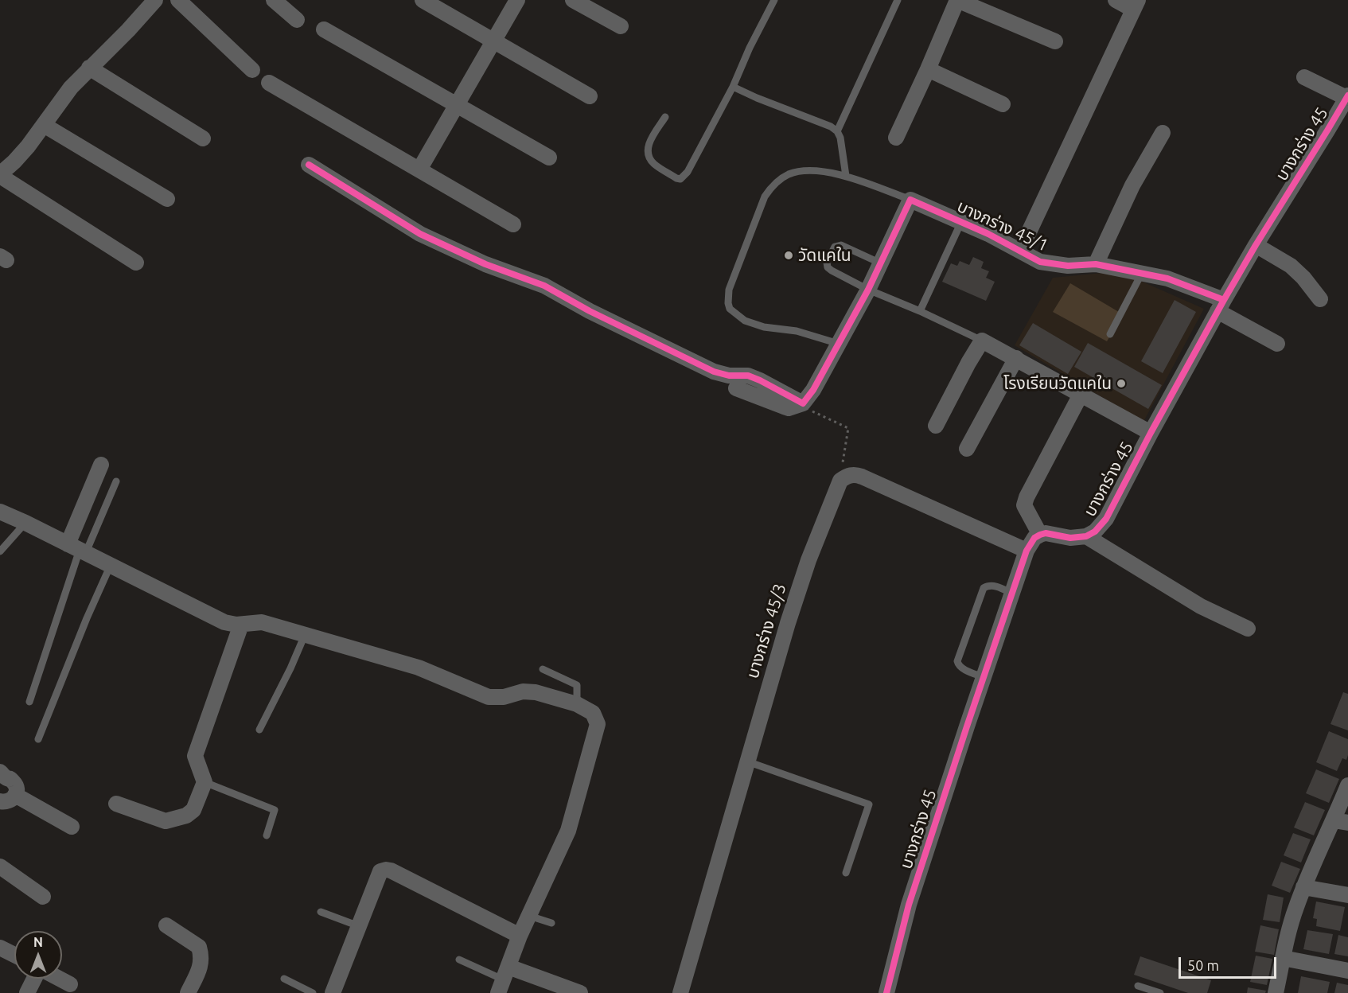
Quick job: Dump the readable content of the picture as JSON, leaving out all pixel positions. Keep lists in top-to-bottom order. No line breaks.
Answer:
{"streets":{"street":["บางกร่าง 45","บางกร่าง 45/1","บางกร่าง 45/3"]},"crossings":[["บางกร่าง 45","บางกร่าง 45/1"]],"places":["วัดแคใน","โรงเรียนวัดแคใน"],"scale_bar":"50 m","north":"top"}
